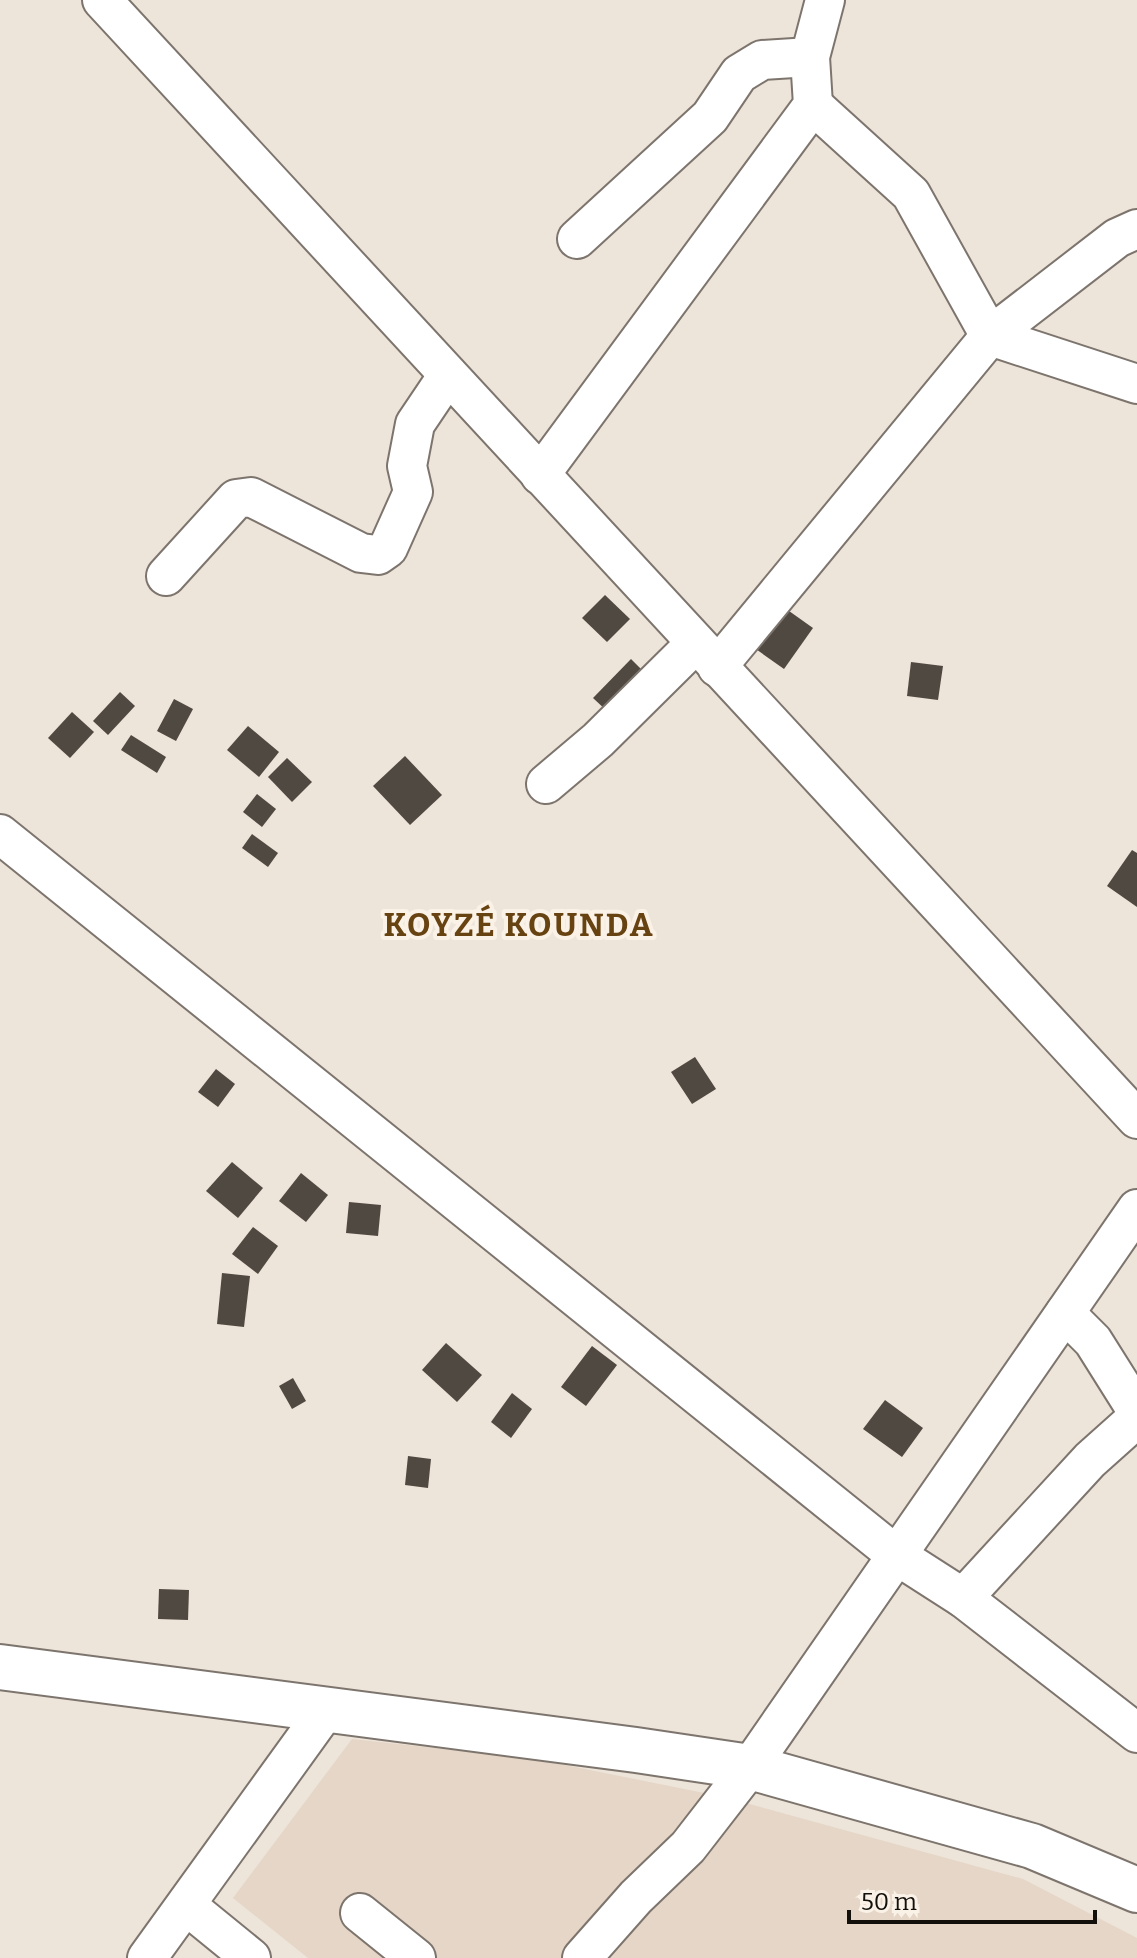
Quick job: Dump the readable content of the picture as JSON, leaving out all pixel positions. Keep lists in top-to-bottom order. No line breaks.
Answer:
{"districts":["KOYZÉ KOUNDA"],"scale_bar":"50 m"}
